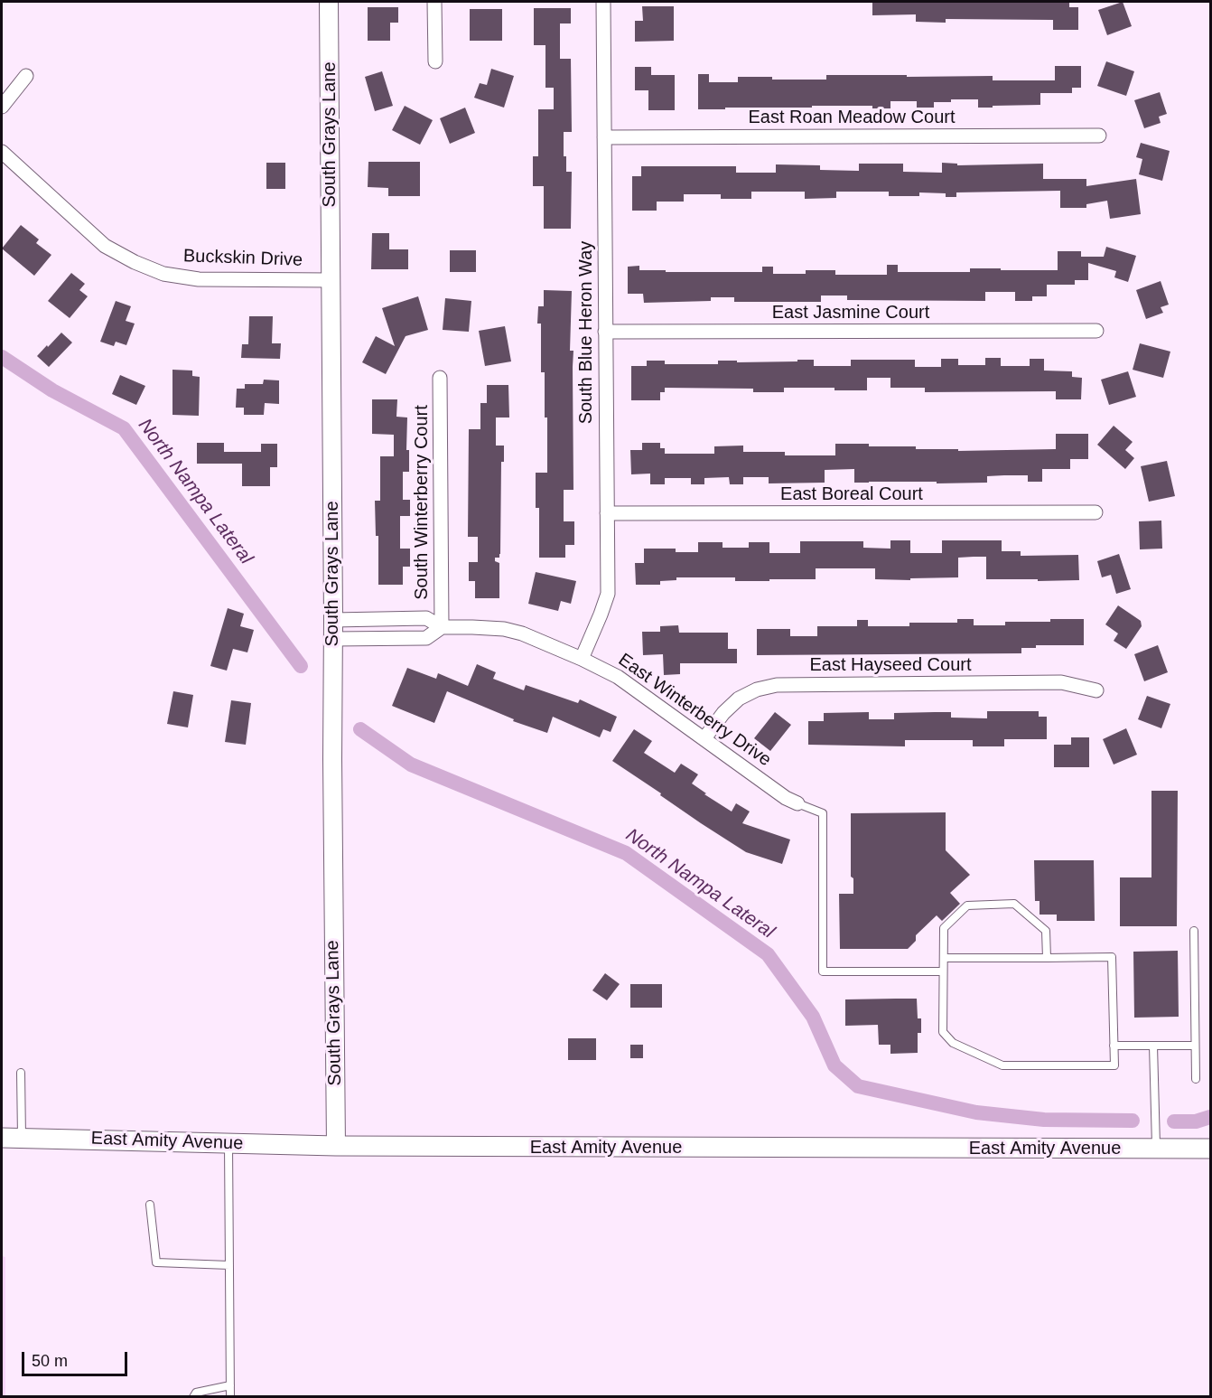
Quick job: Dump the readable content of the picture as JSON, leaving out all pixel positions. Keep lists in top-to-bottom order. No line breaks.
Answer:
{"streets":{"main road":["East Amity Avenue"],"street":["East Roan Meadow Court","South Grays Lane","Buckskin Drive","East Jasmine Court","South Blue Heron Way","East Boreal Court","South Winterberry Court","East Hayseed Court","East Winterberry Drive"]},"crossings":[["East Roan Meadow Court","South Blue Heron Way"],["South Grays Lane","Buckskin Drive"],["South Grays Lane","East Winterberry Drive"],["South Grays Lane","East Amity Avenue"],["East Jasmine Court","South Blue Heron Way"],["South Blue Heron Way","East Boreal Court"],["South Blue Heron Way","East Winterberry Drive"],["South Winterberry Court","East Winterberry Drive"],["East Hayseed Court","East Winterberry Drive"]],"water":["North Nampa Lateral"],"scale_bar":"50 m"}
